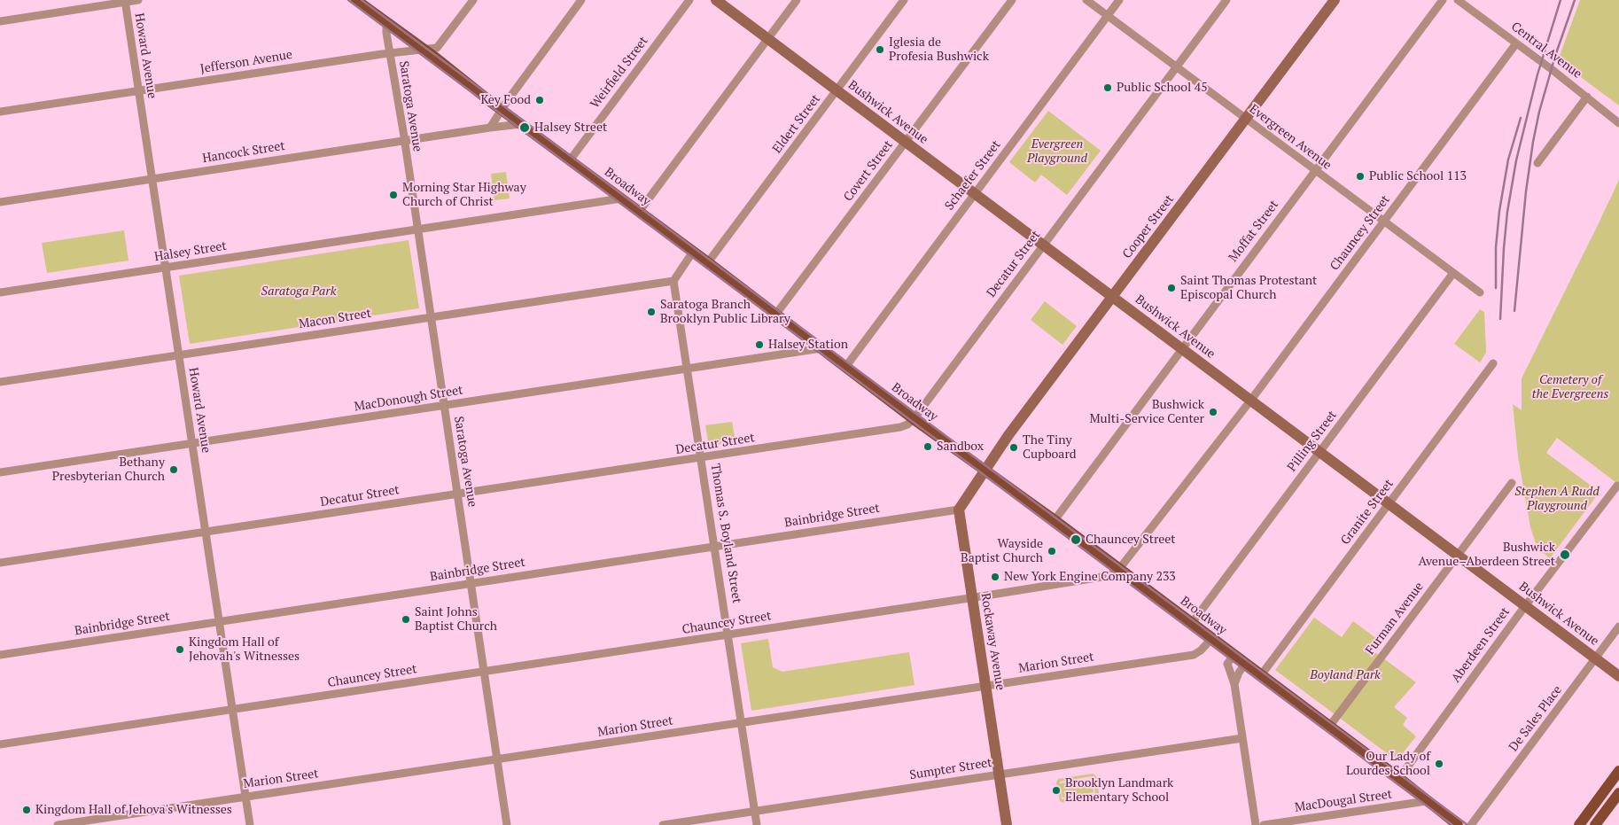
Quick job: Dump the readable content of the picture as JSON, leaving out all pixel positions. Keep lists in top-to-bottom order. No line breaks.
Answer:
{"streets":{"main road":["Bushwick Avenue","Broadway","Cooper Street","Rockaway Avenue"],"street":["Central Avenue","Howard Avenue","Jefferson Avenue","Weirfield Street","Saratoga Avenue","Eldert Street","Evergreen Avenue","Hancock Street","Covert Street","Schaefer Street","Moffat Street","Chauncey Street","Halsey Street","Decatur Street","Macon Street","MacDonough Street","Pilling Street","Granite Street","Bainbridge Street","Thomas S. Boyland Street","Furman Avenue","Aberdeen Street","Marion Street","De Sales Place","Sumpter Street","MacDougal Street"]},"crossings":[["Central Avenue","Chauncey Street"],["Howard Avenue","Jefferson Avenue"],["Howard Avenue","Hancock Street"],["Howard Avenue","Chauncey Street"],["Howard Avenue","Halsey Street"],["Howard Avenue","Decatur Street"],["Howard Avenue","Macon Street"],["Howard Avenue","MacDonough Street"],["Howard Avenue","Bainbridge Street"],["Howard Avenue","Marion Street"],["Jefferson Avenue","Saratoga Avenue"],["Jefferson Avenue","Broadway"],["Weirfield Street","Broadway"],["Saratoga Avenue","Hancock Street"],["Saratoga Avenue","Broadway"],["Saratoga Avenue","Chauncey Street"],["Saratoga Avenue","Halsey Street"],["Saratoga Avenue","Decatur Street"],["Saratoga Avenue","Macon Street"],["Saratoga Avenue","MacDonough Street"],["Saratoga Avenue","Bainbridge Street"],["Saratoga Avenue","Marion Street"],["Bushwick Avenue","Eldert Street"],["Bushwick Avenue","Covert Street"],["Bushwick Avenue","Schaefer Street"],["Bushwick Avenue","Cooper Street"],["Bushwick Avenue","Moffat Street"],["Bushwick Avenue","Chauncey Street"],["Bushwick Avenue","Decatur Street"],["Bushwick Avenue","Pilling Street"],["Bushwick Avenue","Granite Street"],["Bushwick Avenue","Furman Avenue"],["Bushwick Avenue","Aberdeen Street"],["Bushwick Avenue","De Sales Place"],["Eldert Street","Broadway"],["Evergreen Avenue","Schaefer Street"],["Evergreen Avenue","Cooper Street"],["Evergreen Avenue","Moffat Street"],["Evergreen Avenue","Chauncey Street"],["Evergreen Avenue","Decatur Street"],["Evergreen Avenue","Pilling Street"],["Hancock Street","Broadway"],["Covert Street","Broadway"],["Schaefer Street","Broadway"],["Broadway","Cooper Street"],["Broadway","Moffat Street"],["Broadway","Chauncey Street"],["Broadway","Halsey Street"],["Broadway","Decatur Street"],["Broadway","MacDonough Street"],["Broadway","Pilling Street"],["Broadway","Granite Street"],["Broadway","Furman Avenue"],["Broadway","Aberdeen Street"],["Broadway","Marion Street"],["Broadway","MacDougal Street"],["Chauncey Street","Thomas S. Boyland Street"],["Chauncey Street","Rockaway Avenue"],["Decatur Street","Thomas S. Boyland Street"],["Macon Street","Thomas S. Boyland Street"],["MacDonough Street","Thomas S. Boyland Street"],["Bainbridge Street","Thomas S. Boyland Street"],["Bainbridge Street","Rockaway Avenue"],["Thomas S. Boyland Street","Marion Street"],["Thomas S. Boyland Street","Sumpter Street"],["Rockaway Avenue","Marion Street"],["Rockaway Avenue","Sumpter Street"]],"parks":["Evergreen Playground","Saratoga Park","Cemetery of the Evergreens","Stephen A Rudd Playground","Boyland Park"],"places":["Iglesia de Profesia Bushwick","Public School 45","Key Food","Halsey Street","Public School 113","Morning Star Highway Church of Christ","Saint Thomas Protestant Episcopal Church","Saratoga Branch Brooklyn Public Library","Halsey Station","Bushwick Multi-Service Center","Sandbox","The Tiny Cupboard","Bethany Presbyterian Church","Chauncey Street","Wayside Baptist Church","Bushwick Avenue–Aberdeen Street","New York Engine Company 233","Saint Johns Baptist Church","Kingdom Hall of Jehovah's Witnesses","Our Lady of Lourdes School","Brooklyn Landmark Elementary School","Kingdom Hall of Jehova's Witnesses"]}
